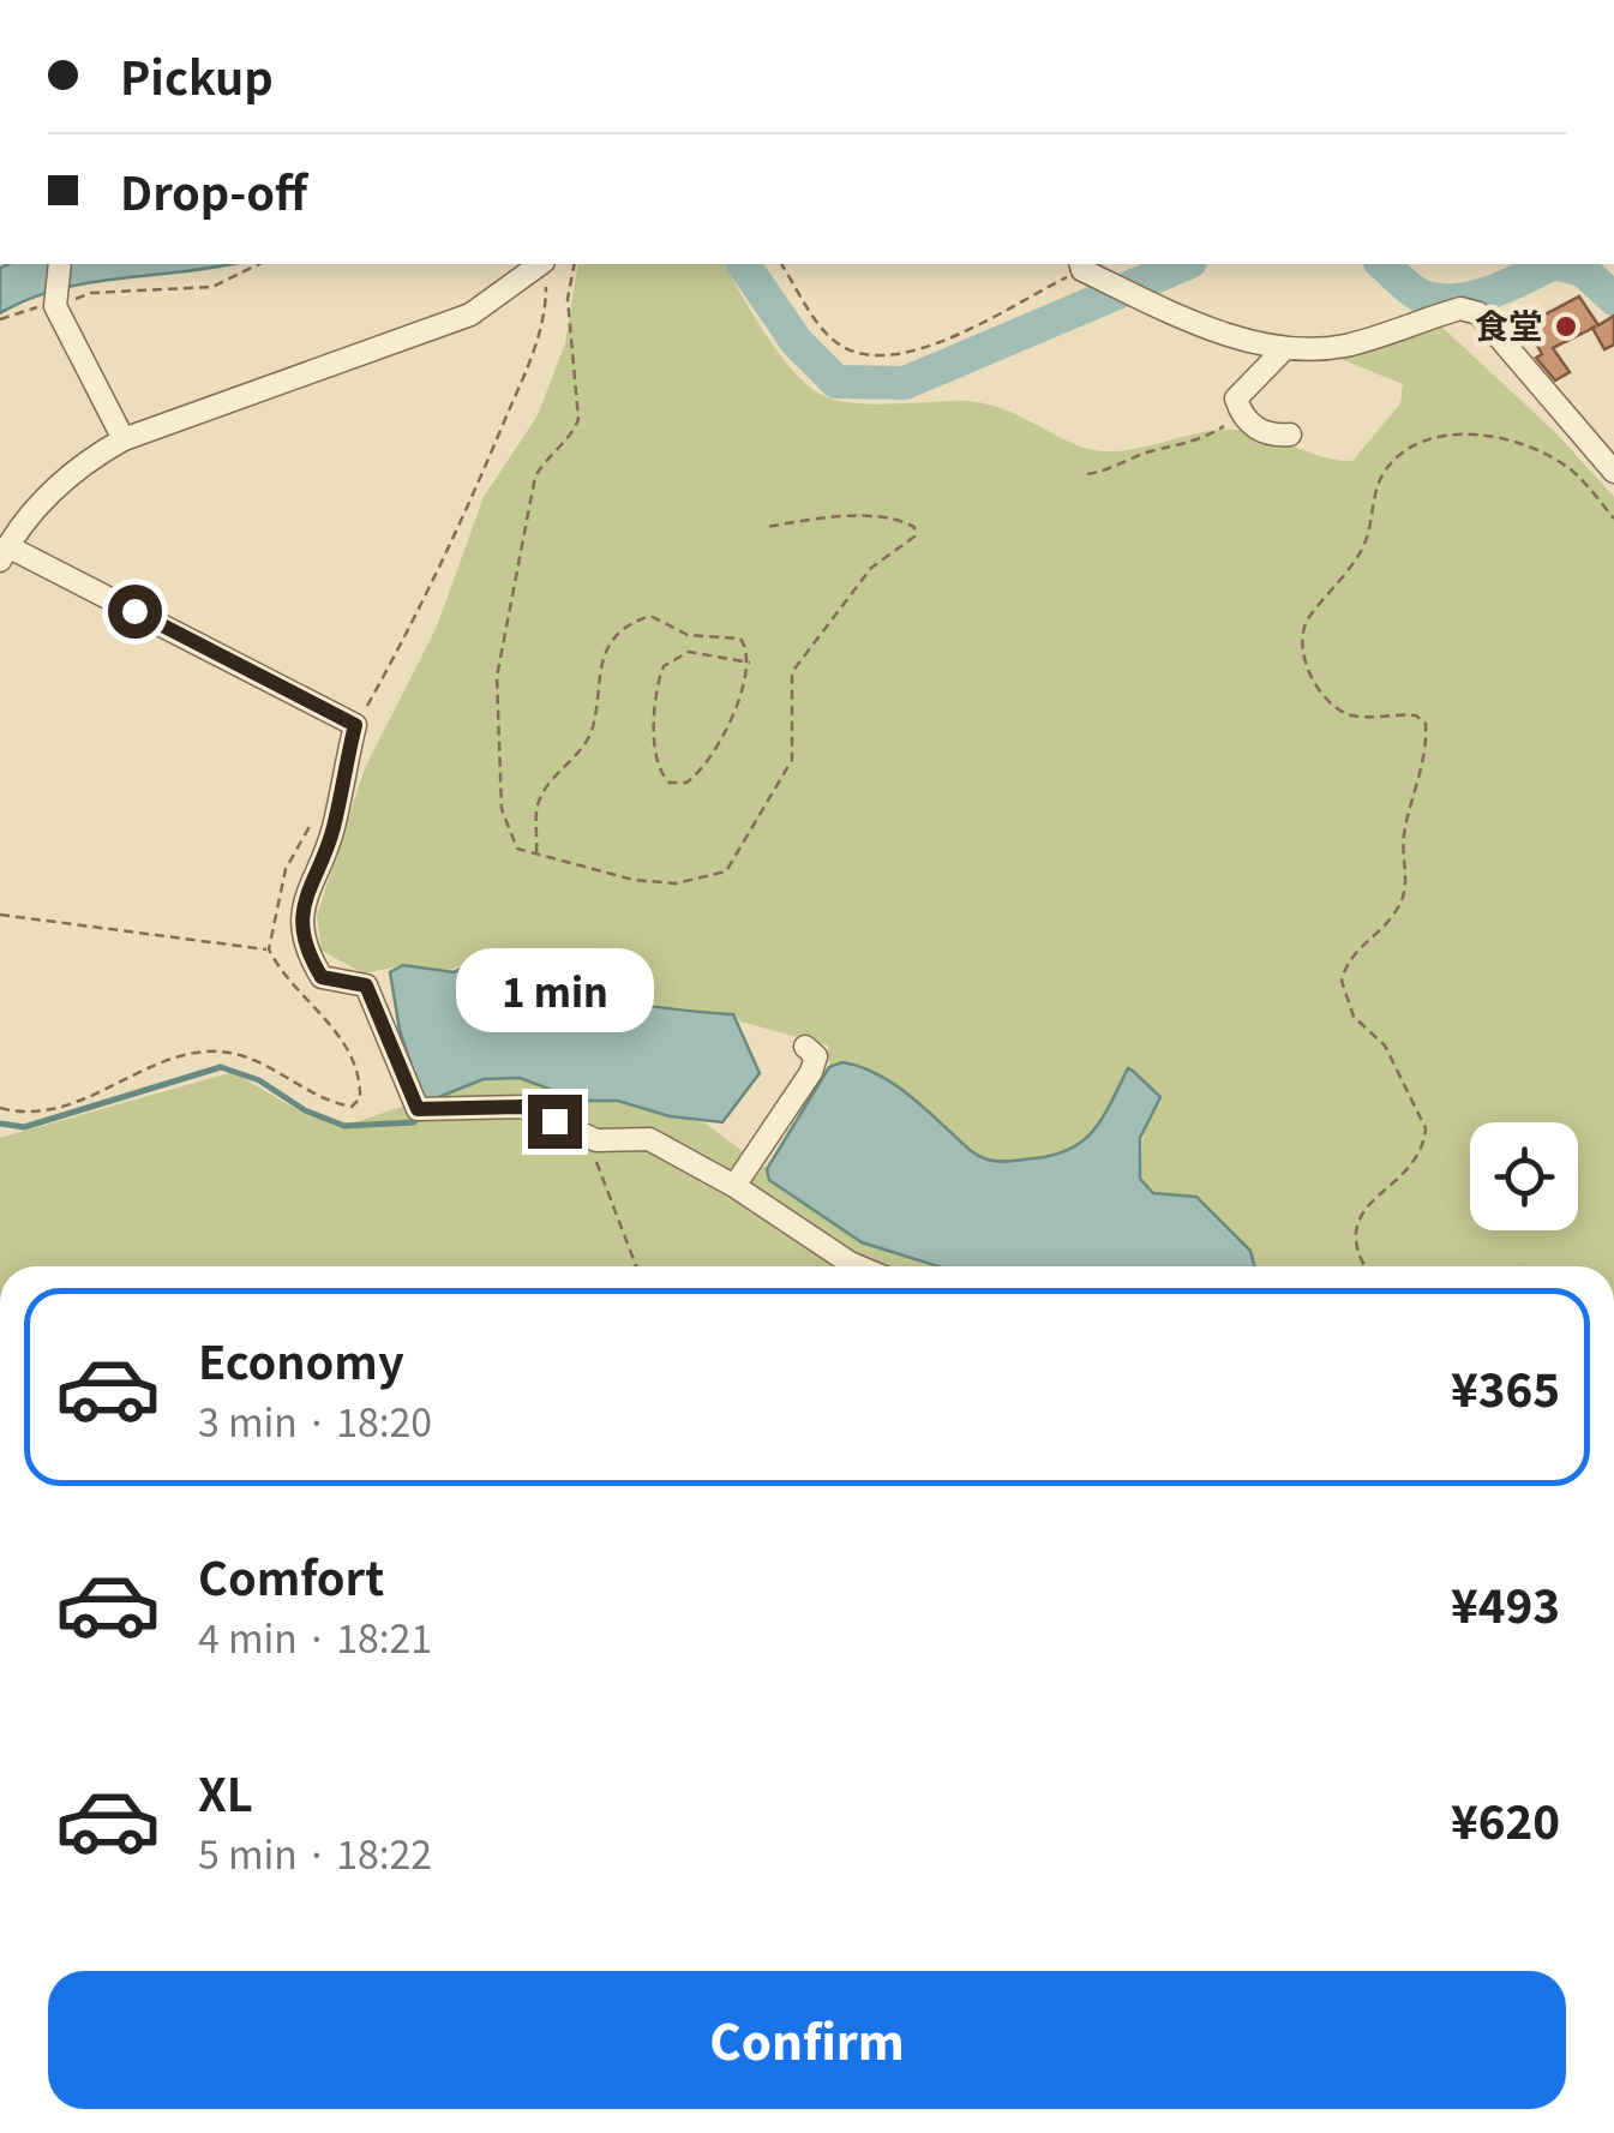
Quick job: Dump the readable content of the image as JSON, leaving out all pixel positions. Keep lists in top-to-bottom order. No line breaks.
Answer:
{"places":["食堂"],"page":{"banner":["Pickup","Drop-off"],"bubble":"1 min","list":[{"name":"Economy","note":"3 min · 18:20","value":"¥365"},{"name":"Comfort","note":"4 min · 18:21","value":"¥493"},{"name":"XL","note":"5 min · 18:22","value":"¥620"}],"buttons":"Confirm"}}
